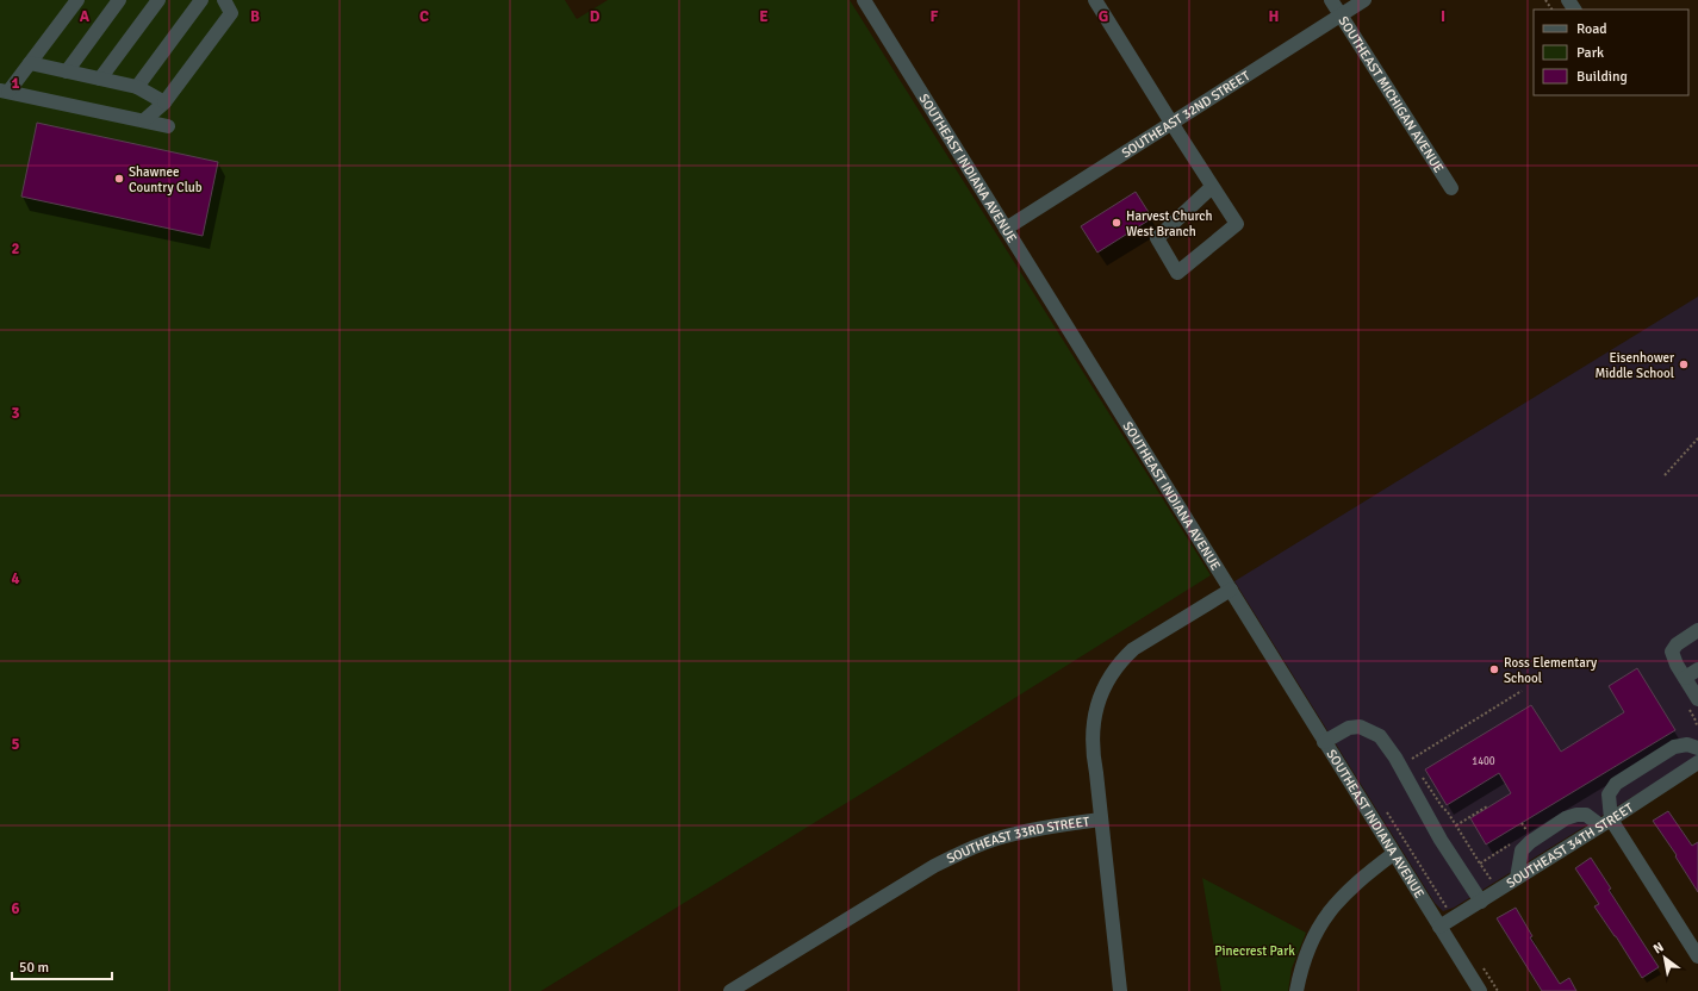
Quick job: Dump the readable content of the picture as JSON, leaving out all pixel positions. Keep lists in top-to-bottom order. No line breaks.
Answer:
{"streets":{"street":["SOUTHEAST MICHIGAN AVENUE","SOUTHEAST 32ND STREET","SOUTHEAST INDIANA AVENUE","SOUTHEAST 33RD STREET","SOUTHEAST 34TH STREET"]},"crossings":[["SOUTHEAST MICHIGAN AVENUE","SOUTHEAST 32ND STREET"],["SOUTHEAST 32ND STREET","SOUTHEAST INDIANA AVENUE"],["SOUTHEAST INDIANA AVENUE","SOUTHEAST 33RD STREET"],["SOUTHEAST INDIANA AVENUE","SOUTHEAST 34TH STREET"]],"parks":["Pinecrest Park"],"places":["Shawnee Country Club","Harvest Church West Branch","Eisenhower Middle School","Ross Elementary School"],"house_numbers":["1400"],"legend":["Road","Park","Building"],"scale_bar":"50 m","north":"top left","grid":{"columns":["A","B","C","D","E","F","G","H","I"],"rows":["1","2","3","4","5","6"]}}
